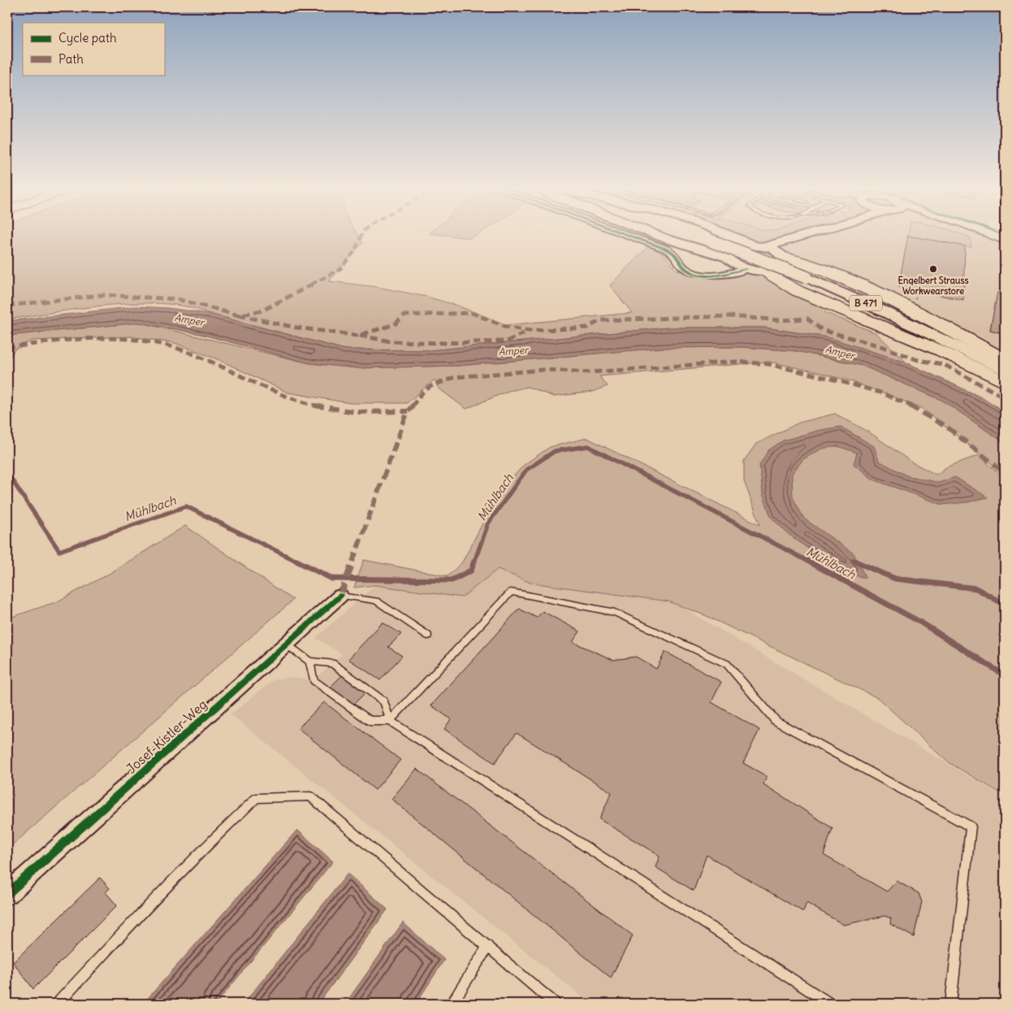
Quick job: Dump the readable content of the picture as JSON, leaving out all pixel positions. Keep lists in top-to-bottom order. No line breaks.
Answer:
{"streets":{"main road":["B 471"],"street":["Josef-Kistler-Weg"]},"water":["Amper","Mühlbach"],"places":["Engelbert Strauss Workwearstore"],"legend":["Cycle path","Path"]}
